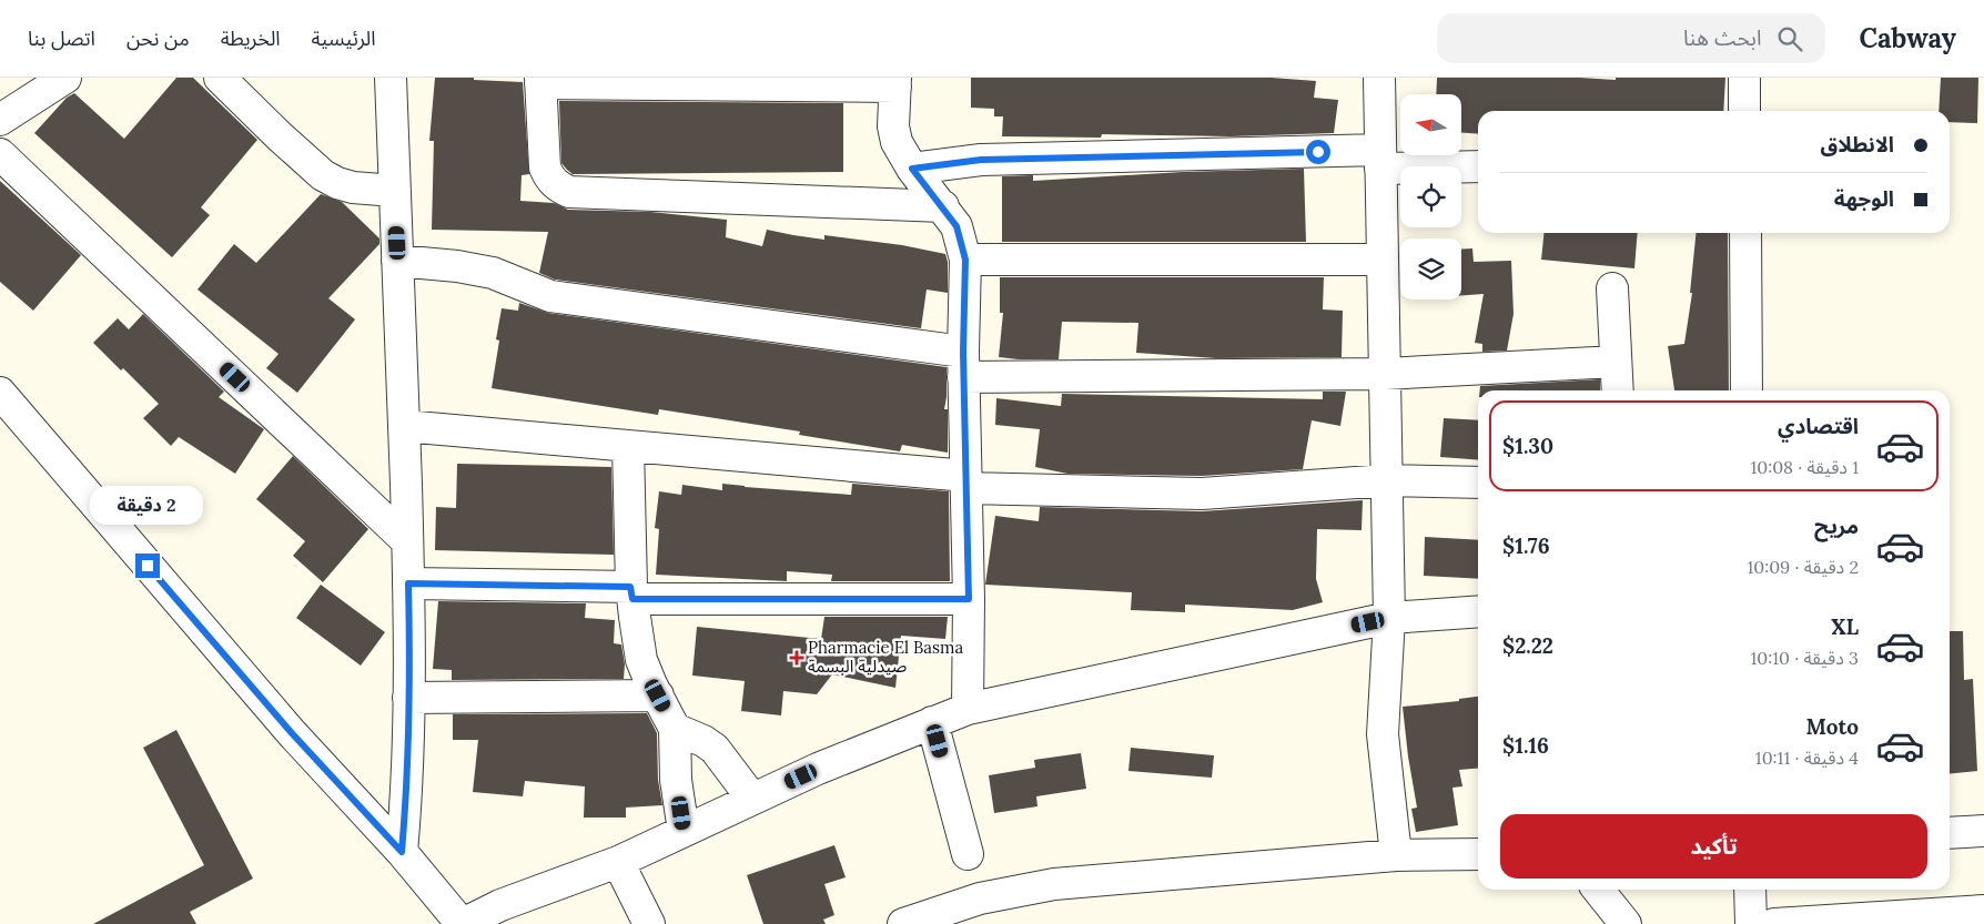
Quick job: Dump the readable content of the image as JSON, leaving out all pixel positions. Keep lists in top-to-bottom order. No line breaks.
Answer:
{"places":{"health":["Pharmacie El Basma صيدلية البسمة"]},"north":"left","page":{"header":"Cabway","search":"ابحث هنا","nav":["الرئيسية","الخريطة","من نحن","اتصل بنا"],"banner":["الانطلاق","الوجهة"],"list":[{"name":"اقتصادي","note":"1 دقيقة · 10:08","value":"$1.30"},{"name":"مريح","note":"2 دقيقة · 10:09","value":"$1.76"},{"name":"XL","note":"3 دقيقة · 10:10","value":"$2.22"},{"name":"Moto","note":"4 دقيقة · 10:11","value":"$1.16"}],"bubble":"2 دقيقة","buttons":"تأكيد"}}
